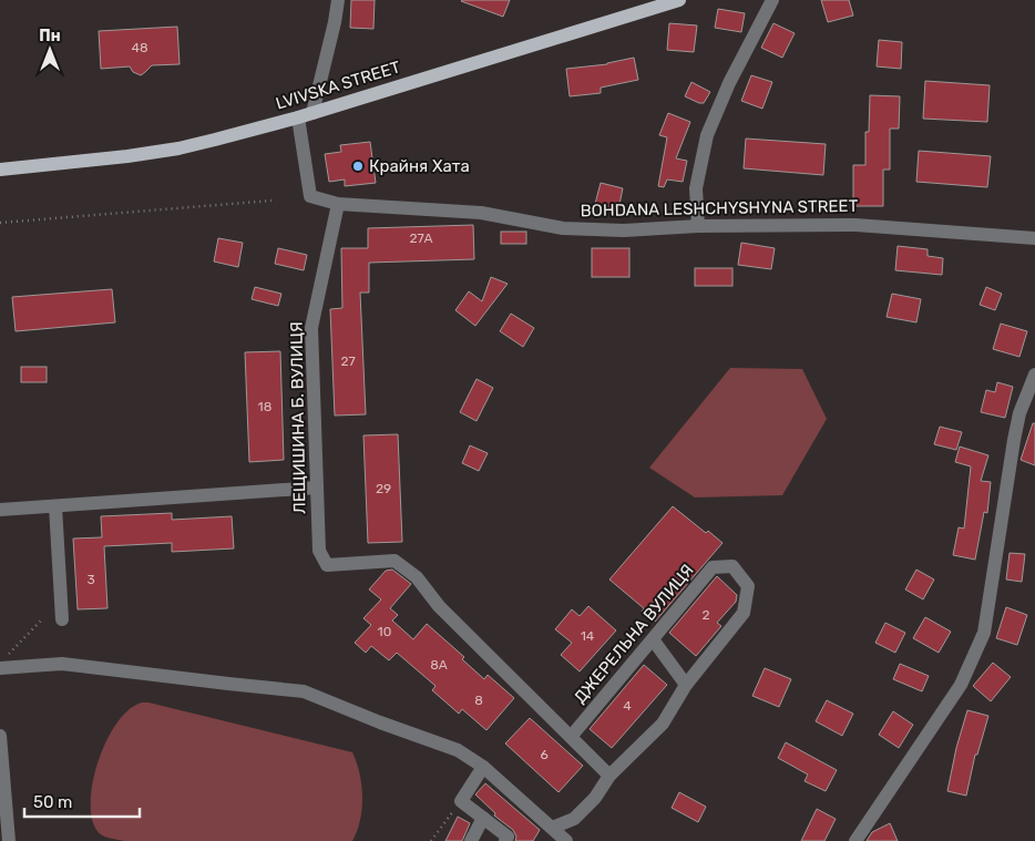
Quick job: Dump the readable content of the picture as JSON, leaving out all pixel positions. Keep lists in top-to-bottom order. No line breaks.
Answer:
{"streets":{"main road":["LVIVSKA STREET"],"street":["BOHDANA LESHCHYSHYNA STREET","ЛЕЩИШИНА Б. ВУЛИЦЯ","ДЖЕРЕЛЬНА ВУЛИЦЯ"]},"crossings":[["BOHDANA LESHCHYSHYNA STREET","ЛЕЩИШИНА Б. ВУЛИЦЯ"],["ЛЕЩИШИНА Б. ВУЛИЦЯ","ДЖЕРЕЛЬНА ВУЛИЦЯ"]],"places":["Крайня Хата"],"house_numbers":["48","27А","27","18","29","3","2","10","14","8А","8","4","6"],"scale_bar":"50 m","north":"top"}
